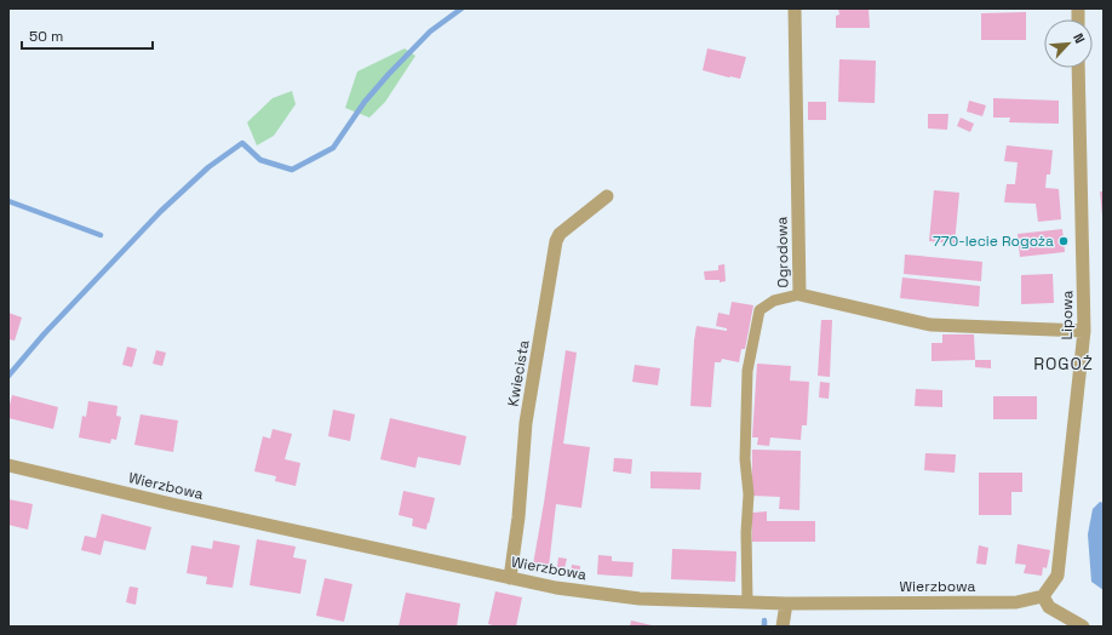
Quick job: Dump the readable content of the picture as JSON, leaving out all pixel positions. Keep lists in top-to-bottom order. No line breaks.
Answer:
{"streets":{"street":["Ogrodowa","Lipowa","Kwiecista","Wierzbowa"]},"crossings":[["Ogrodowa","Lipowa"],["Lipowa","Wierzbowa"],["Kwiecista","Wierzbowa"]],"districts":["ROGOŻ"],"places":["770-lecie Rogoża"],"scale_bar":"50 m","north":"top right"}
